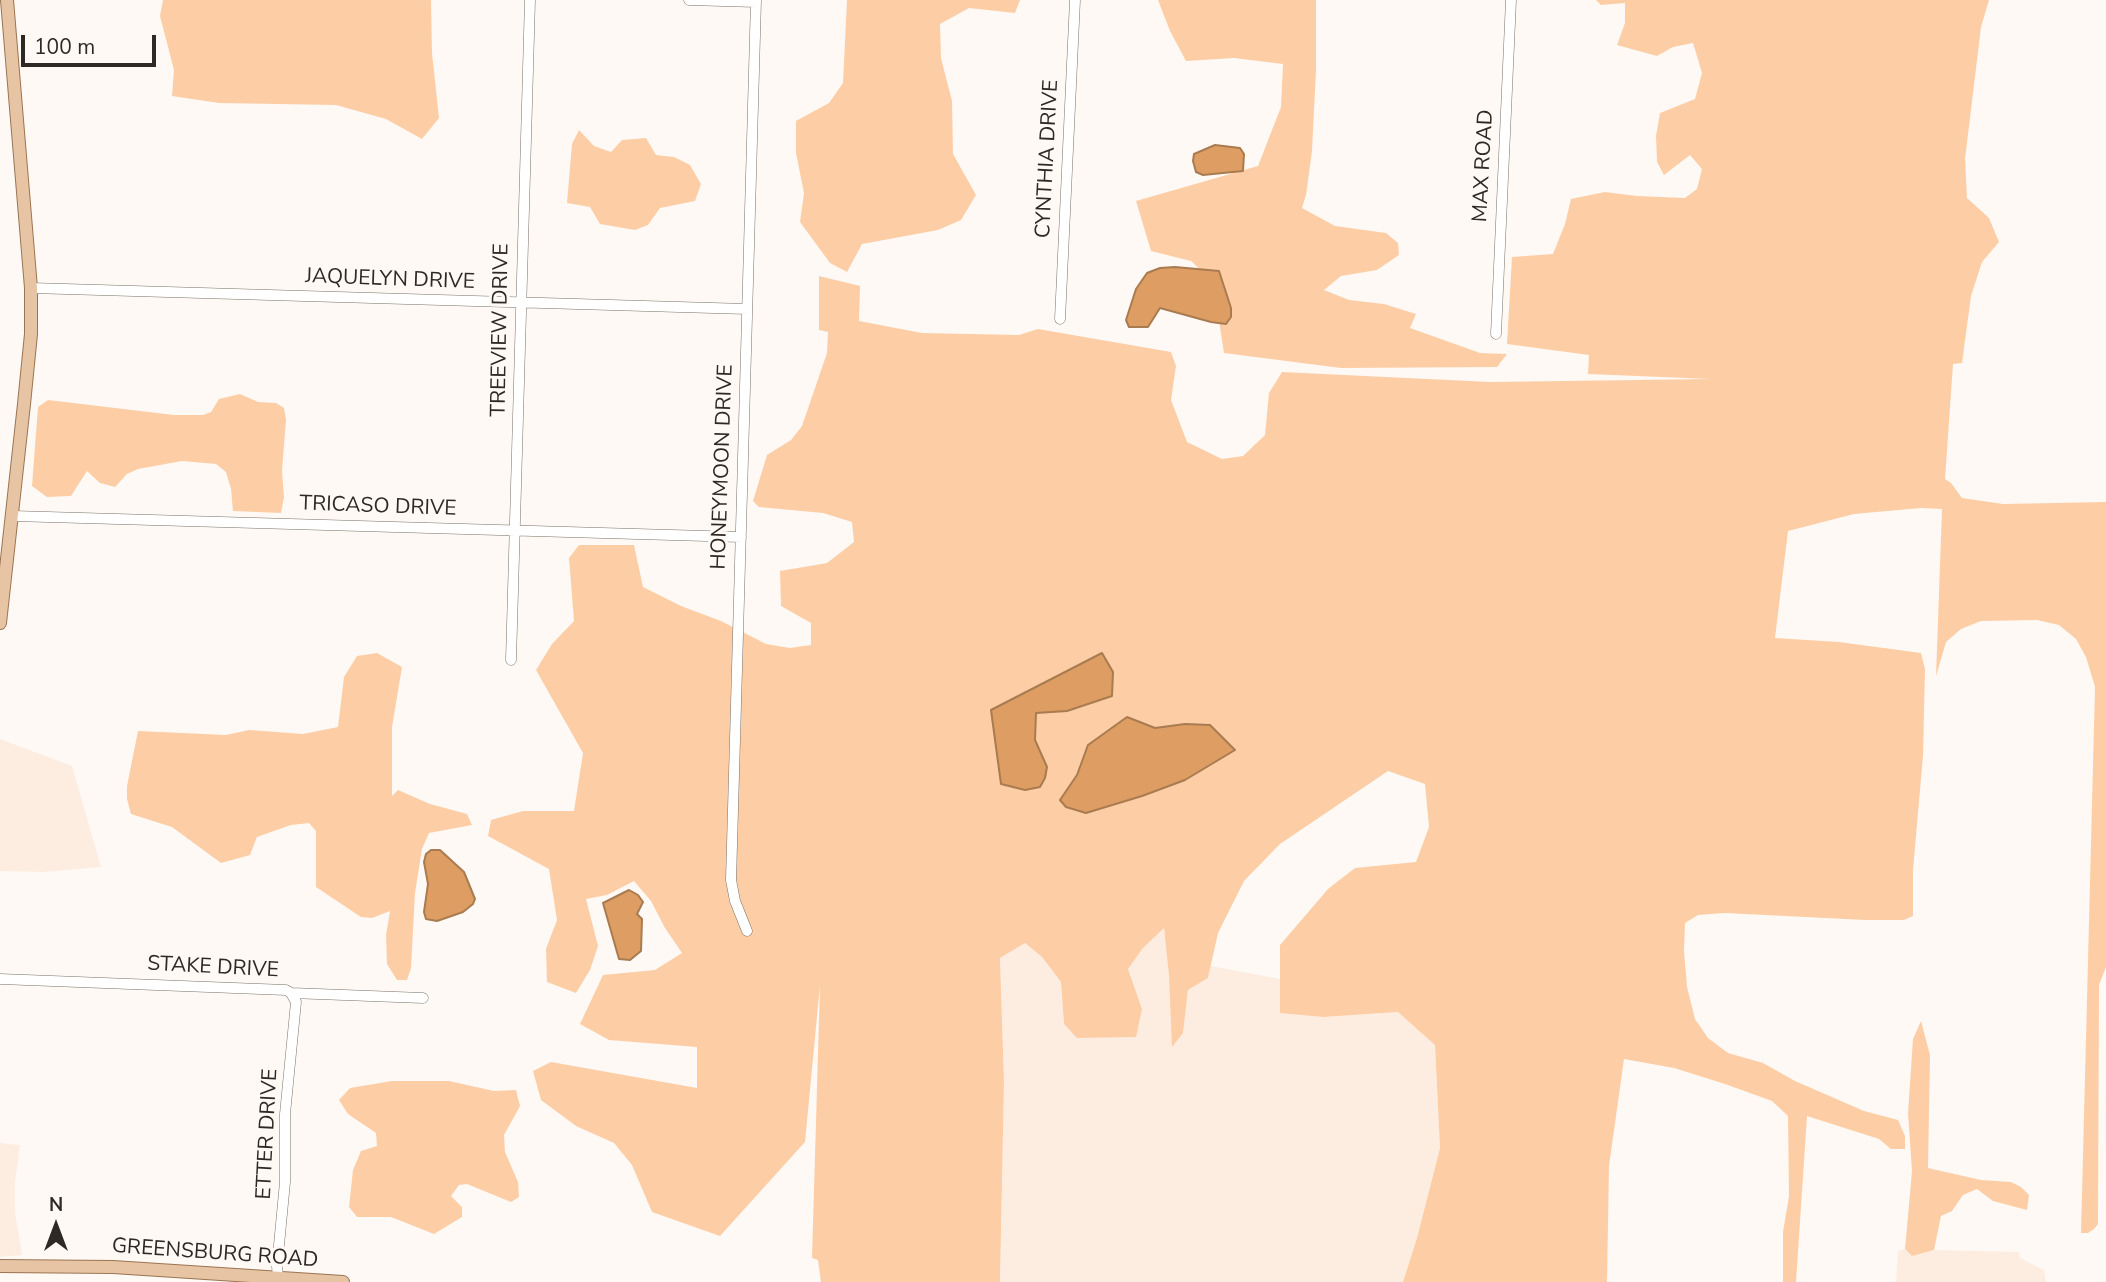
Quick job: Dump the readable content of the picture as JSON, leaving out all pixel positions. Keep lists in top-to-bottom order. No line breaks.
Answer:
{"streets":{"main road":["GREENSBURG ROAD"],"street":["CYNTHIA DRIVE","MAX ROAD","JAQUELYN DRIVE","TREEVIEW DRIVE","HONEYMOON DRIVE","TRICASO DRIVE","STAKE DRIVE","ETTER DRIVE"]},"crossings":[["JAQUELYN DRIVE","TREEVIEW DRIVE"],["JAQUELYN DRIVE","HONEYMOON DRIVE"],["TREEVIEW DRIVE","TRICASO DRIVE"],["HONEYMOON DRIVE","TRICASO DRIVE"],["STAKE DRIVE","ETTER DRIVE"],["ETTER DRIVE","GREENSBURG ROAD"]],"scale_bar":"100 m","north":"top"}
